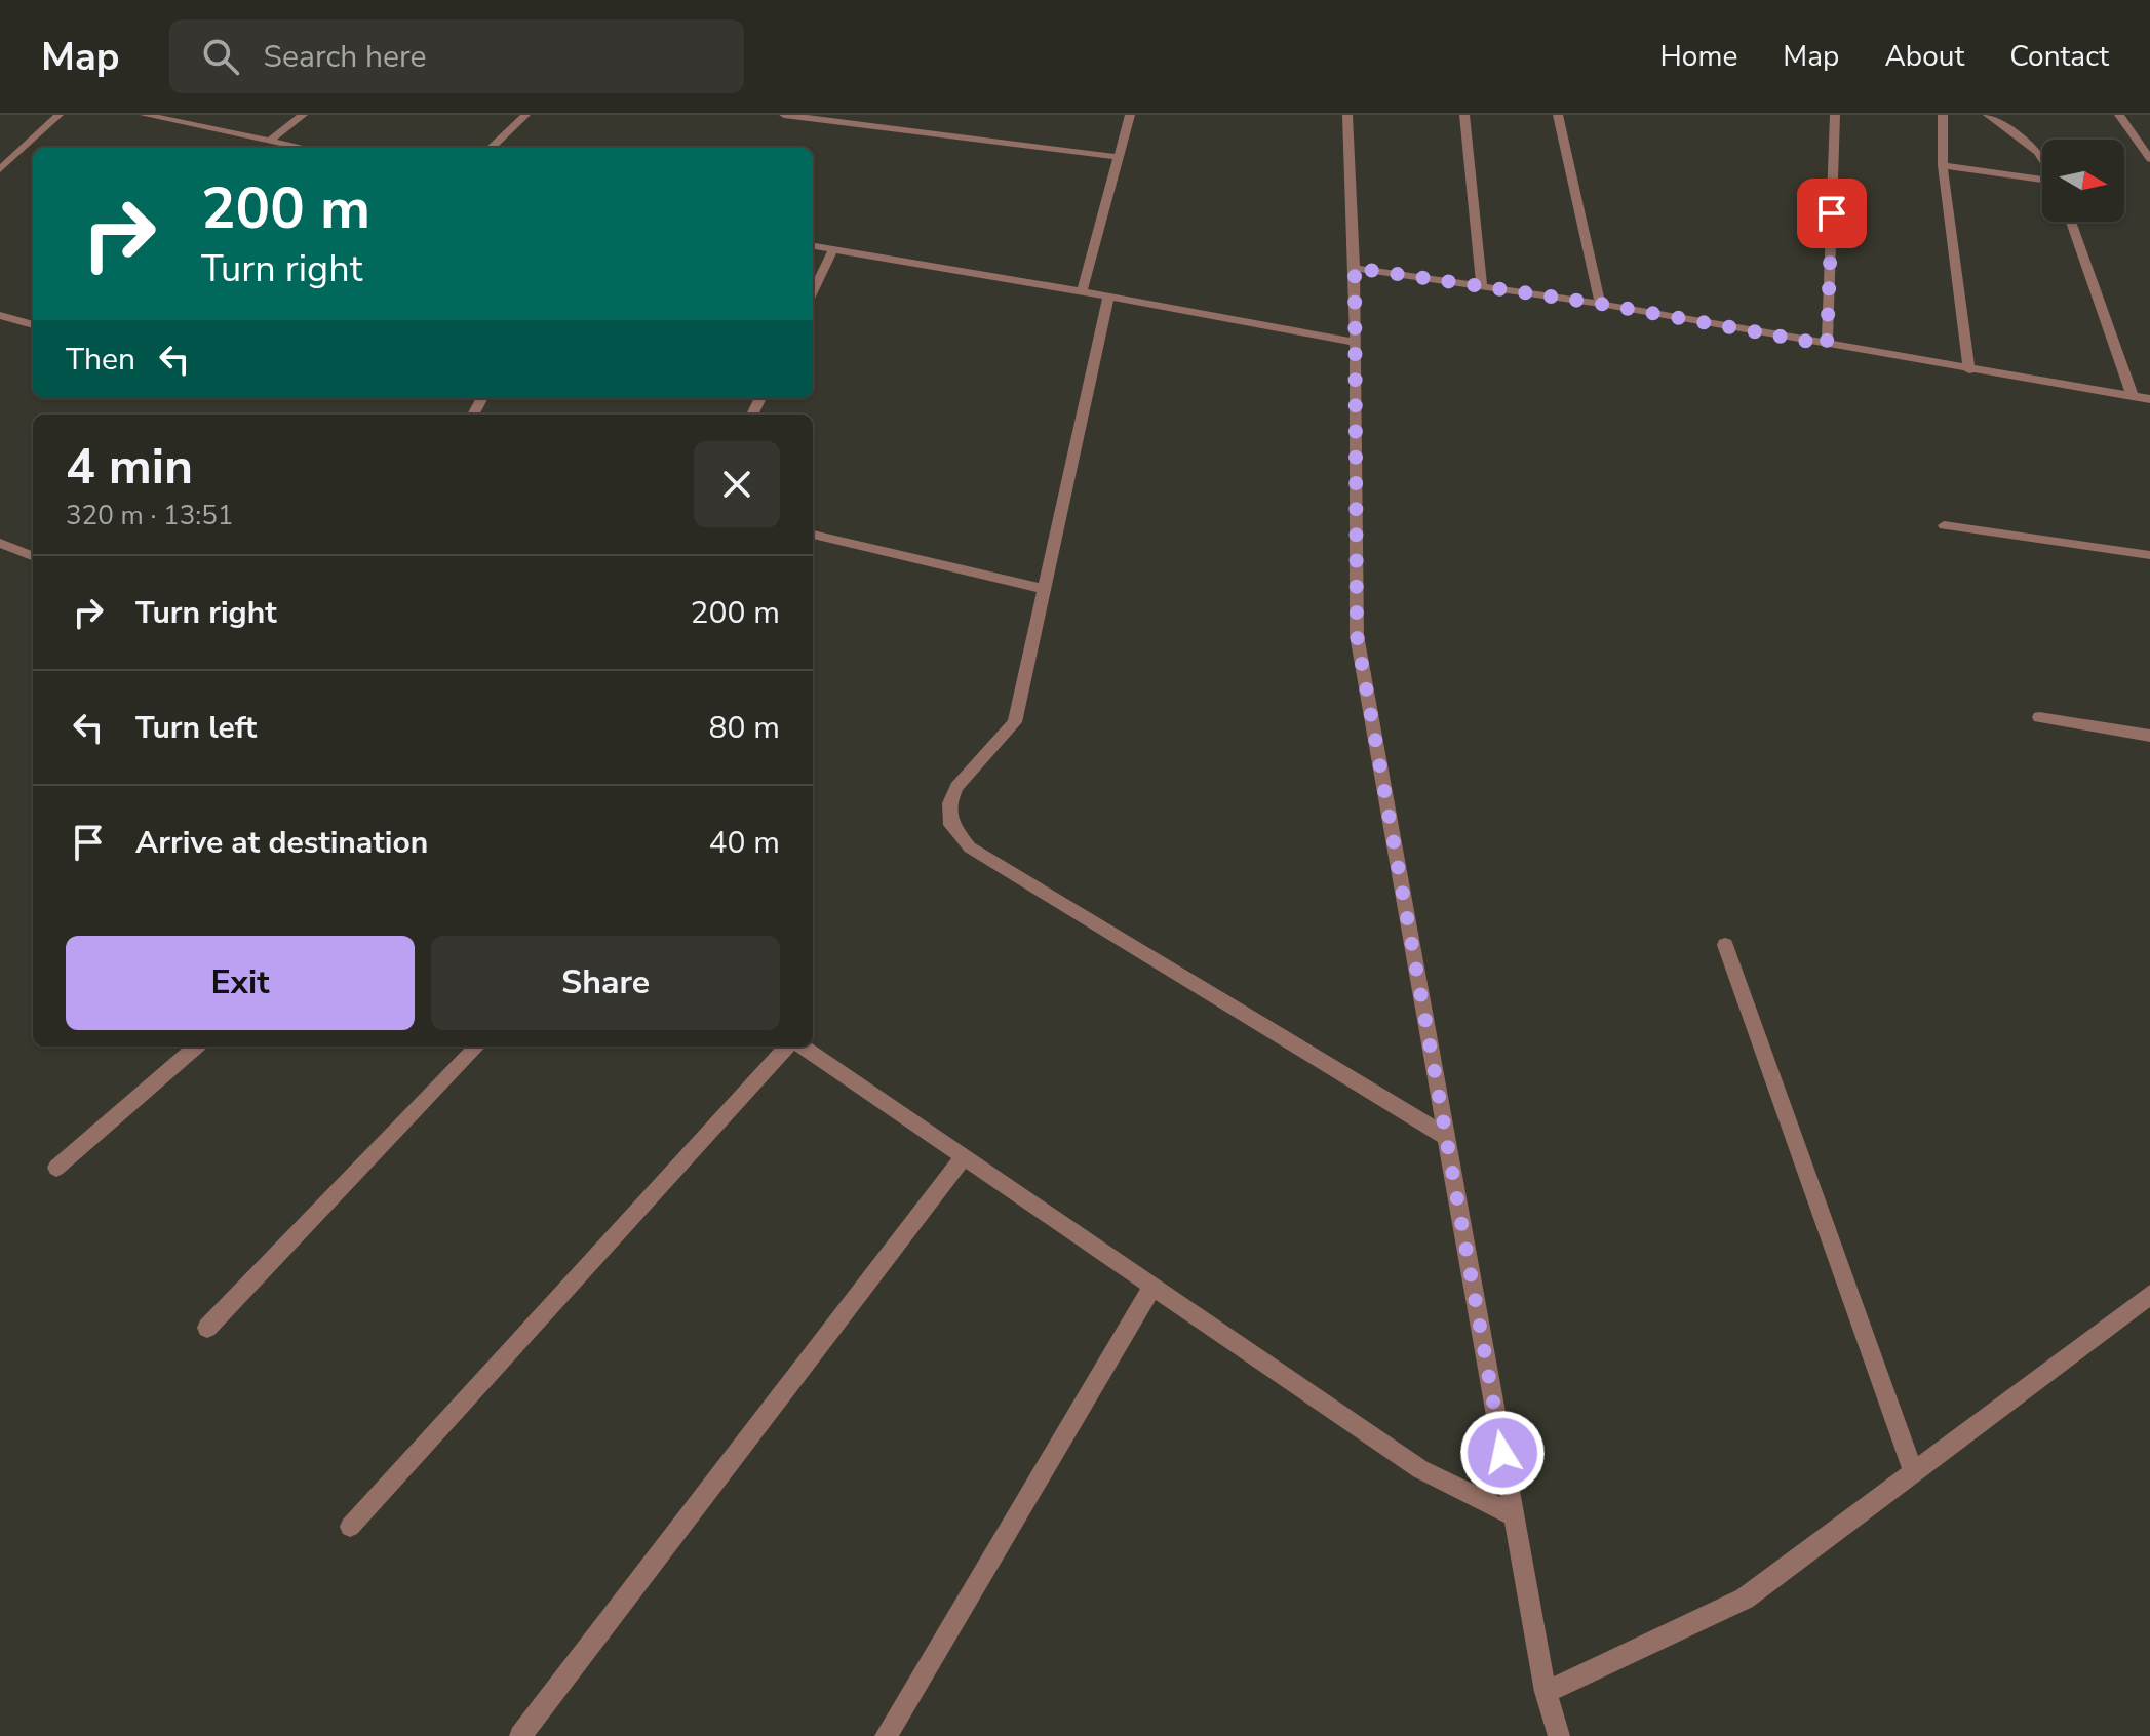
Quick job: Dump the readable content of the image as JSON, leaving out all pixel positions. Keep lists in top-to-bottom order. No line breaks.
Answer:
{"north":"right","page":{"header":"Map","search":"Search here","nav":["Home","Map","About","Contact"],"turn":["200 m","Turn right"],"then":"Then","heading":["4 min","320 m · 13:51"],"list":[{"name":"Turn right","value":"200 m"},{"name":"Turn left","value":"80 m"},{"name":"Arrive at destination","value":"40 m"}],"buttons":["Exit","Share"]}}
